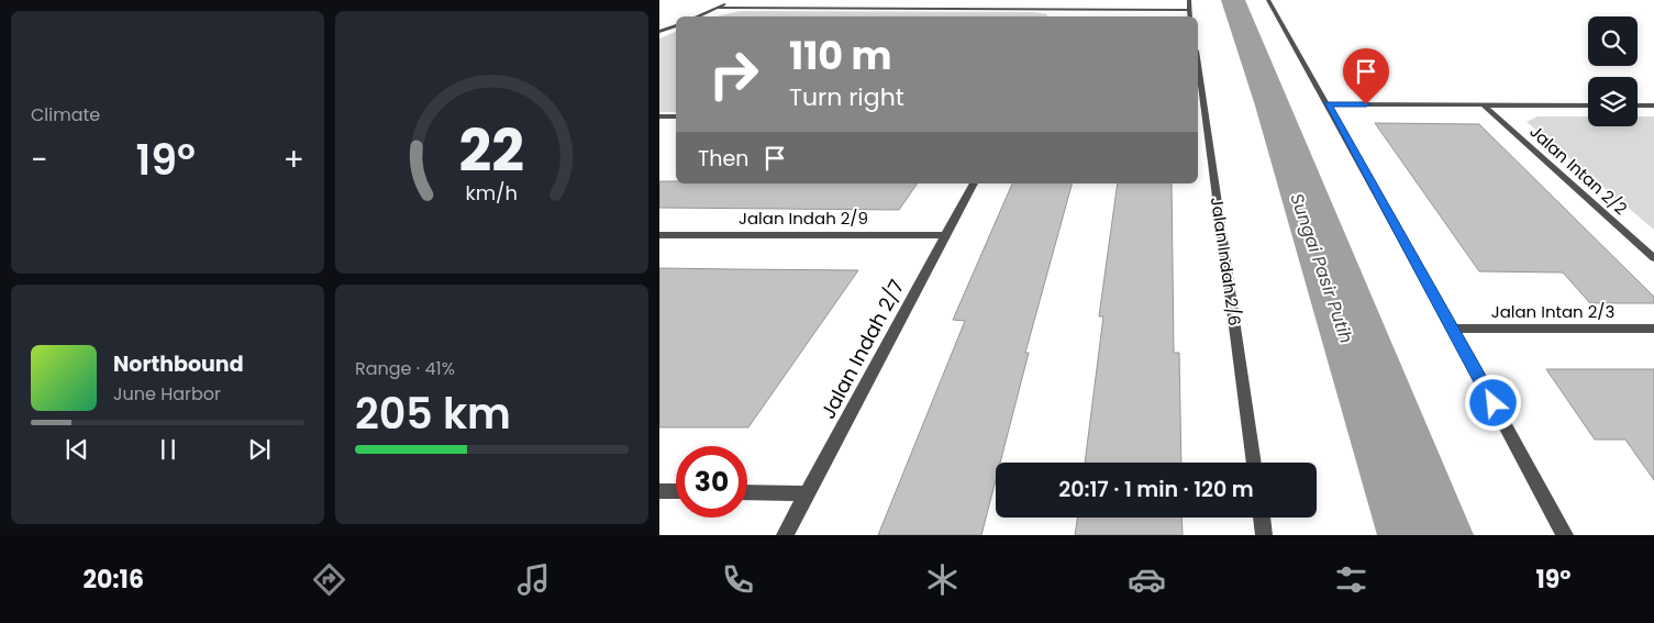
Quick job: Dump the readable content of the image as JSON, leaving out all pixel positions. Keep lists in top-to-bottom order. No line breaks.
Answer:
{"streets":{"street":["Jalan Intan 2/2","Jalan Indah 2/9","Jalan Indah 2/6","Jalan Intan 2/3","Jalan Indah 2/7"]},"crossings":[["Jalan Indah 2/9","Jalan Indah 2/7"]],"water":["Sungai Pasir Putih"],"page":{"tile":["Climate",["Range · 41%","205 km"]],"turn":["110 m","Turn right"],"then":"Then","heat":["−","19°","+"],"song":["Northbound","June Harbor"],"limit":"30","trip":"20:17 · 1 min · 120 m","tabs":["20:16","19°"],"gauge":["22","km/h"]}}
